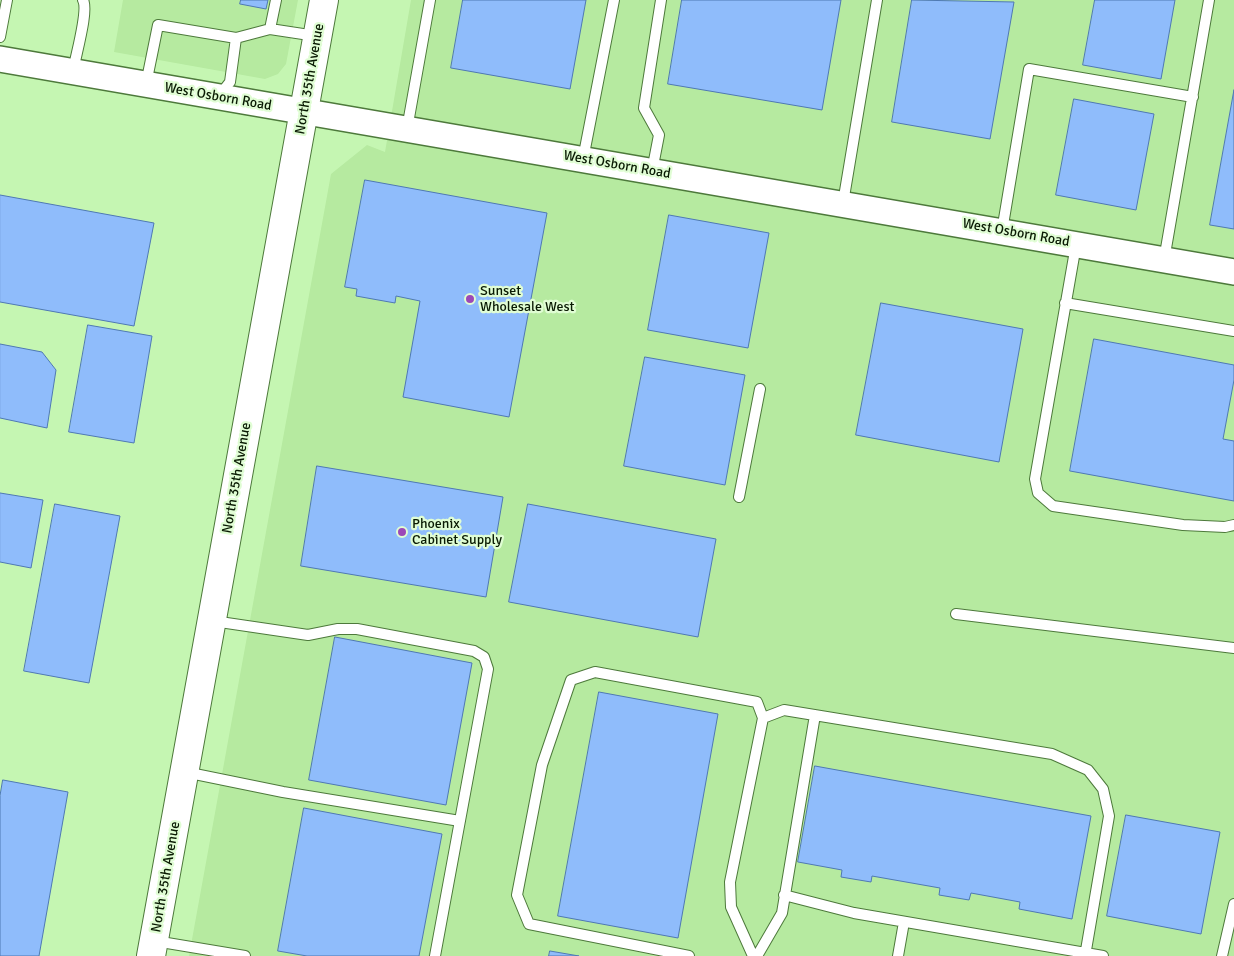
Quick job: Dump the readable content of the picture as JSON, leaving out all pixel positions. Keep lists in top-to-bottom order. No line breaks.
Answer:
{"streets":{"main road":["North 35th Avenue"],"street":["West Osborn Road"]},"crossings":[["North 35th Avenue","West Osborn Road"]],"places":["Sunset Wholesale West","Phoenix Cabinet Supply"]}
